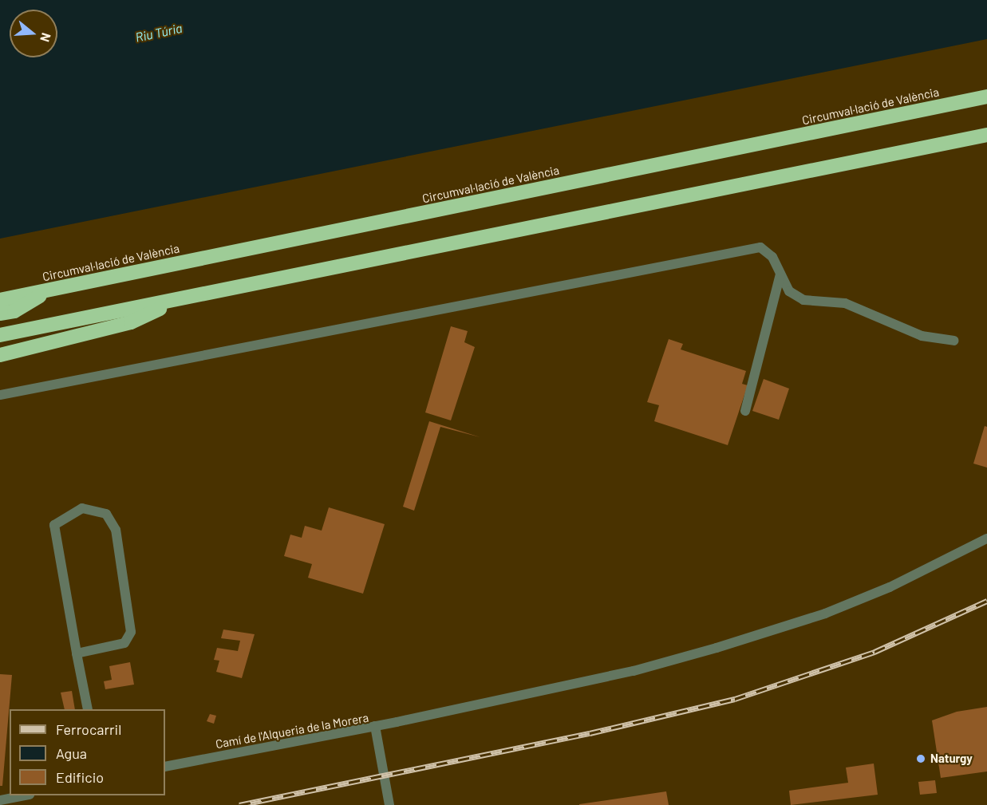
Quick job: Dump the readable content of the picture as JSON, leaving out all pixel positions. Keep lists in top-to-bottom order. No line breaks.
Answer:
{"streets":{"highway":["Circumval·lació de València"],"lane":["Camí de l'Alqueria de la Morera"]},"water":["Riu Túria"],"places":["Naturgy"],"legend":["Ferrocarril","Agua","Edificio"],"north":"right"}
